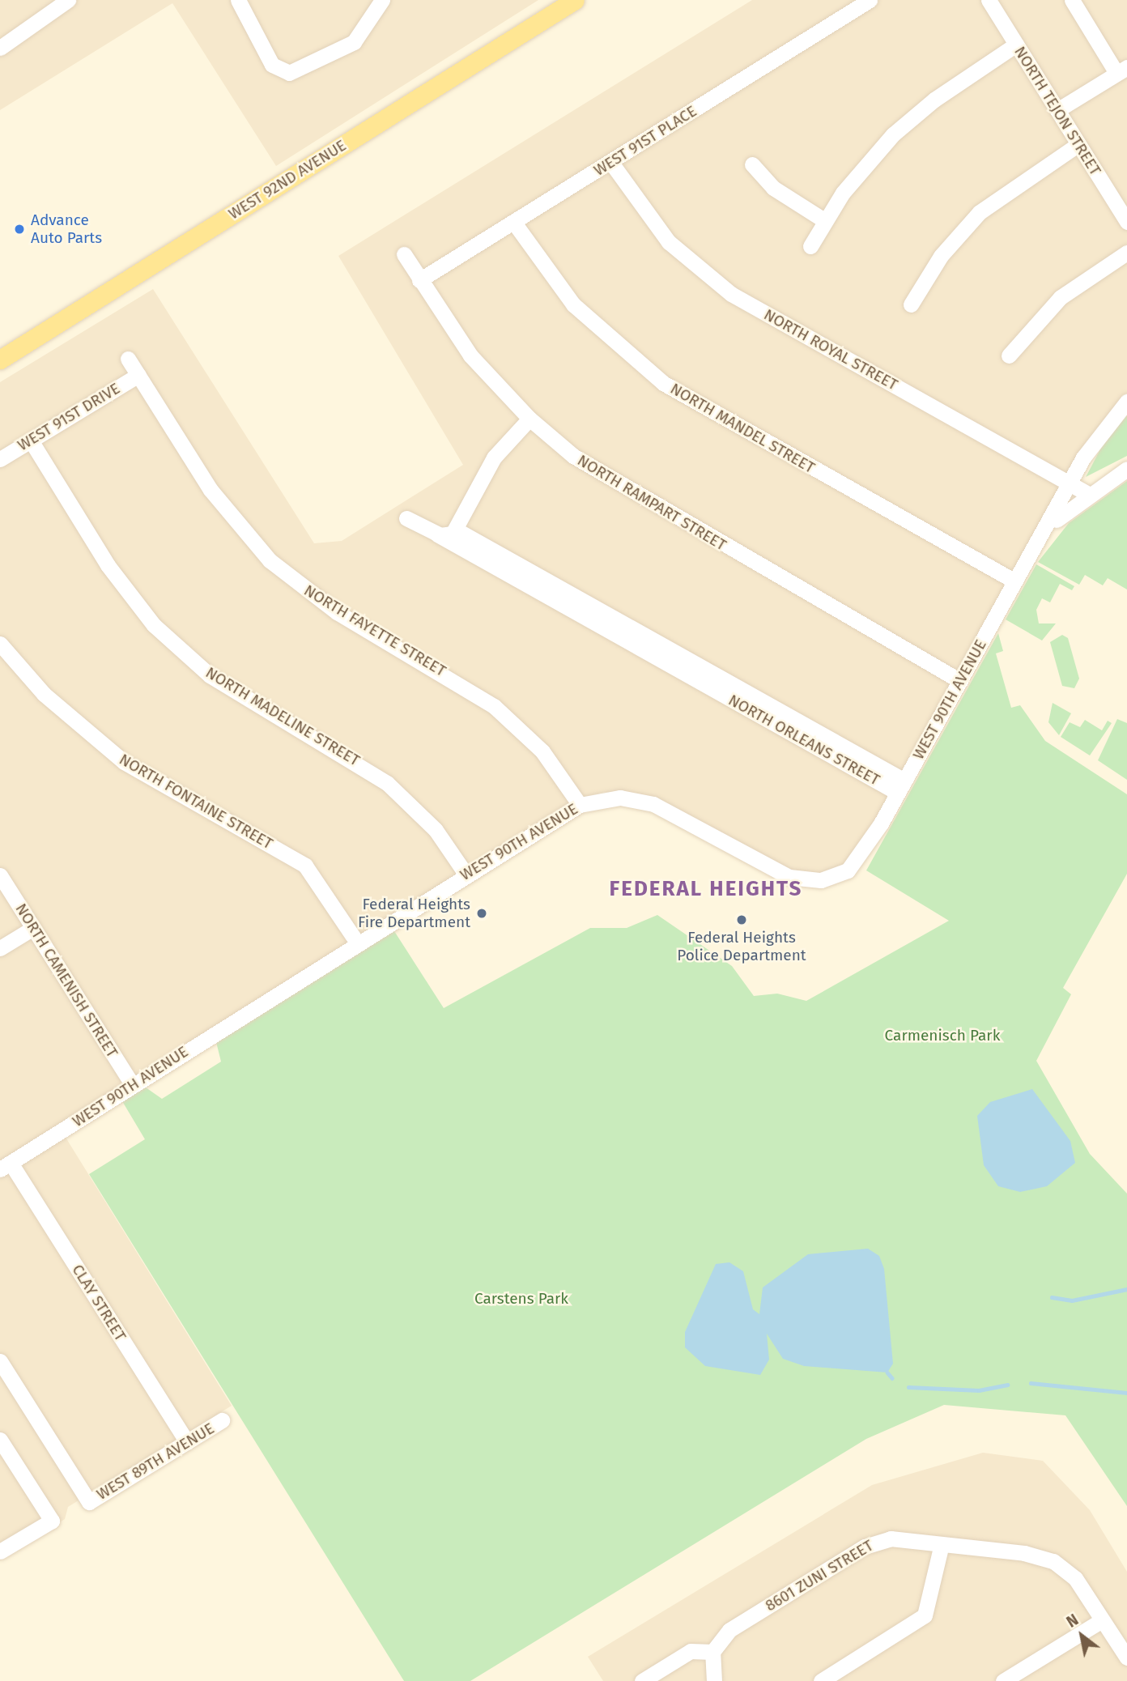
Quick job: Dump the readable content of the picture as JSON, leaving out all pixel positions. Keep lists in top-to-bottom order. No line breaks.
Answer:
{"streets":{"main road":["WEST 92ND AVENUE"],"street":["NORTH TEJON STREET","WEST 91ST PLACE","NORTH ROYAL STREET","WEST 91ST DRIVE","NORTH MANDEL STREET","NORTH RAMPART STREET","NORTH FAYETTE STREET","WEST 90TH AVENUE","NORTH MADELINE STREET","NORTH ORLEANS STREET","NORTH FONTAINE STREET","NORTH CAMENISH STREET","CLAY STREET","WEST 89TH AVENUE","8601 ZUNI STREET"]},"crossings":[["WEST 91ST PLACE","NORTH ROYAL STREET"],["WEST 91ST PLACE","NORTH MANDEL STREET"],["WEST 91ST PLACE","NORTH RAMPART STREET"],["NORTH ROYAL STREET","WEST 90TH AVENUE"],["WEST 91ST DRIVE","NORTH FAYETTE STREET"],["WEST 91ST DRIVE","NORTH MADELINE STREET"],["NORTH MANDEL STREET","WEST 90TH AVENUE"],["NORTH RAMPART STREET","WEST 90TH AVENUE"],["NORTH FAYETTE STREET","WEST 90TH AVENUE"],["WEST 90TH AVENUE","NORTH MADELINE STREET"],["WEST 90TH AVENUE","NORTH ORLEANS STREET"],["WEST 90TH AVENUE","NORTH FONTAINE STREET"],["WEST 90TH AVENUE","NORTH CAMENISH STREET"],["WEST 90TH AVENUE","CLAY STREET"],["CLAY STREET","WEST 89TH AVENUE"]],"districts":["FEDERAL HEIGHTS"],"parks":["Carmenisch Park","Carstens Park"],"places":["Advance Auto Parts","Federal Heights Fire Department","Federal Heights Police Department"],"north":"top left"}
